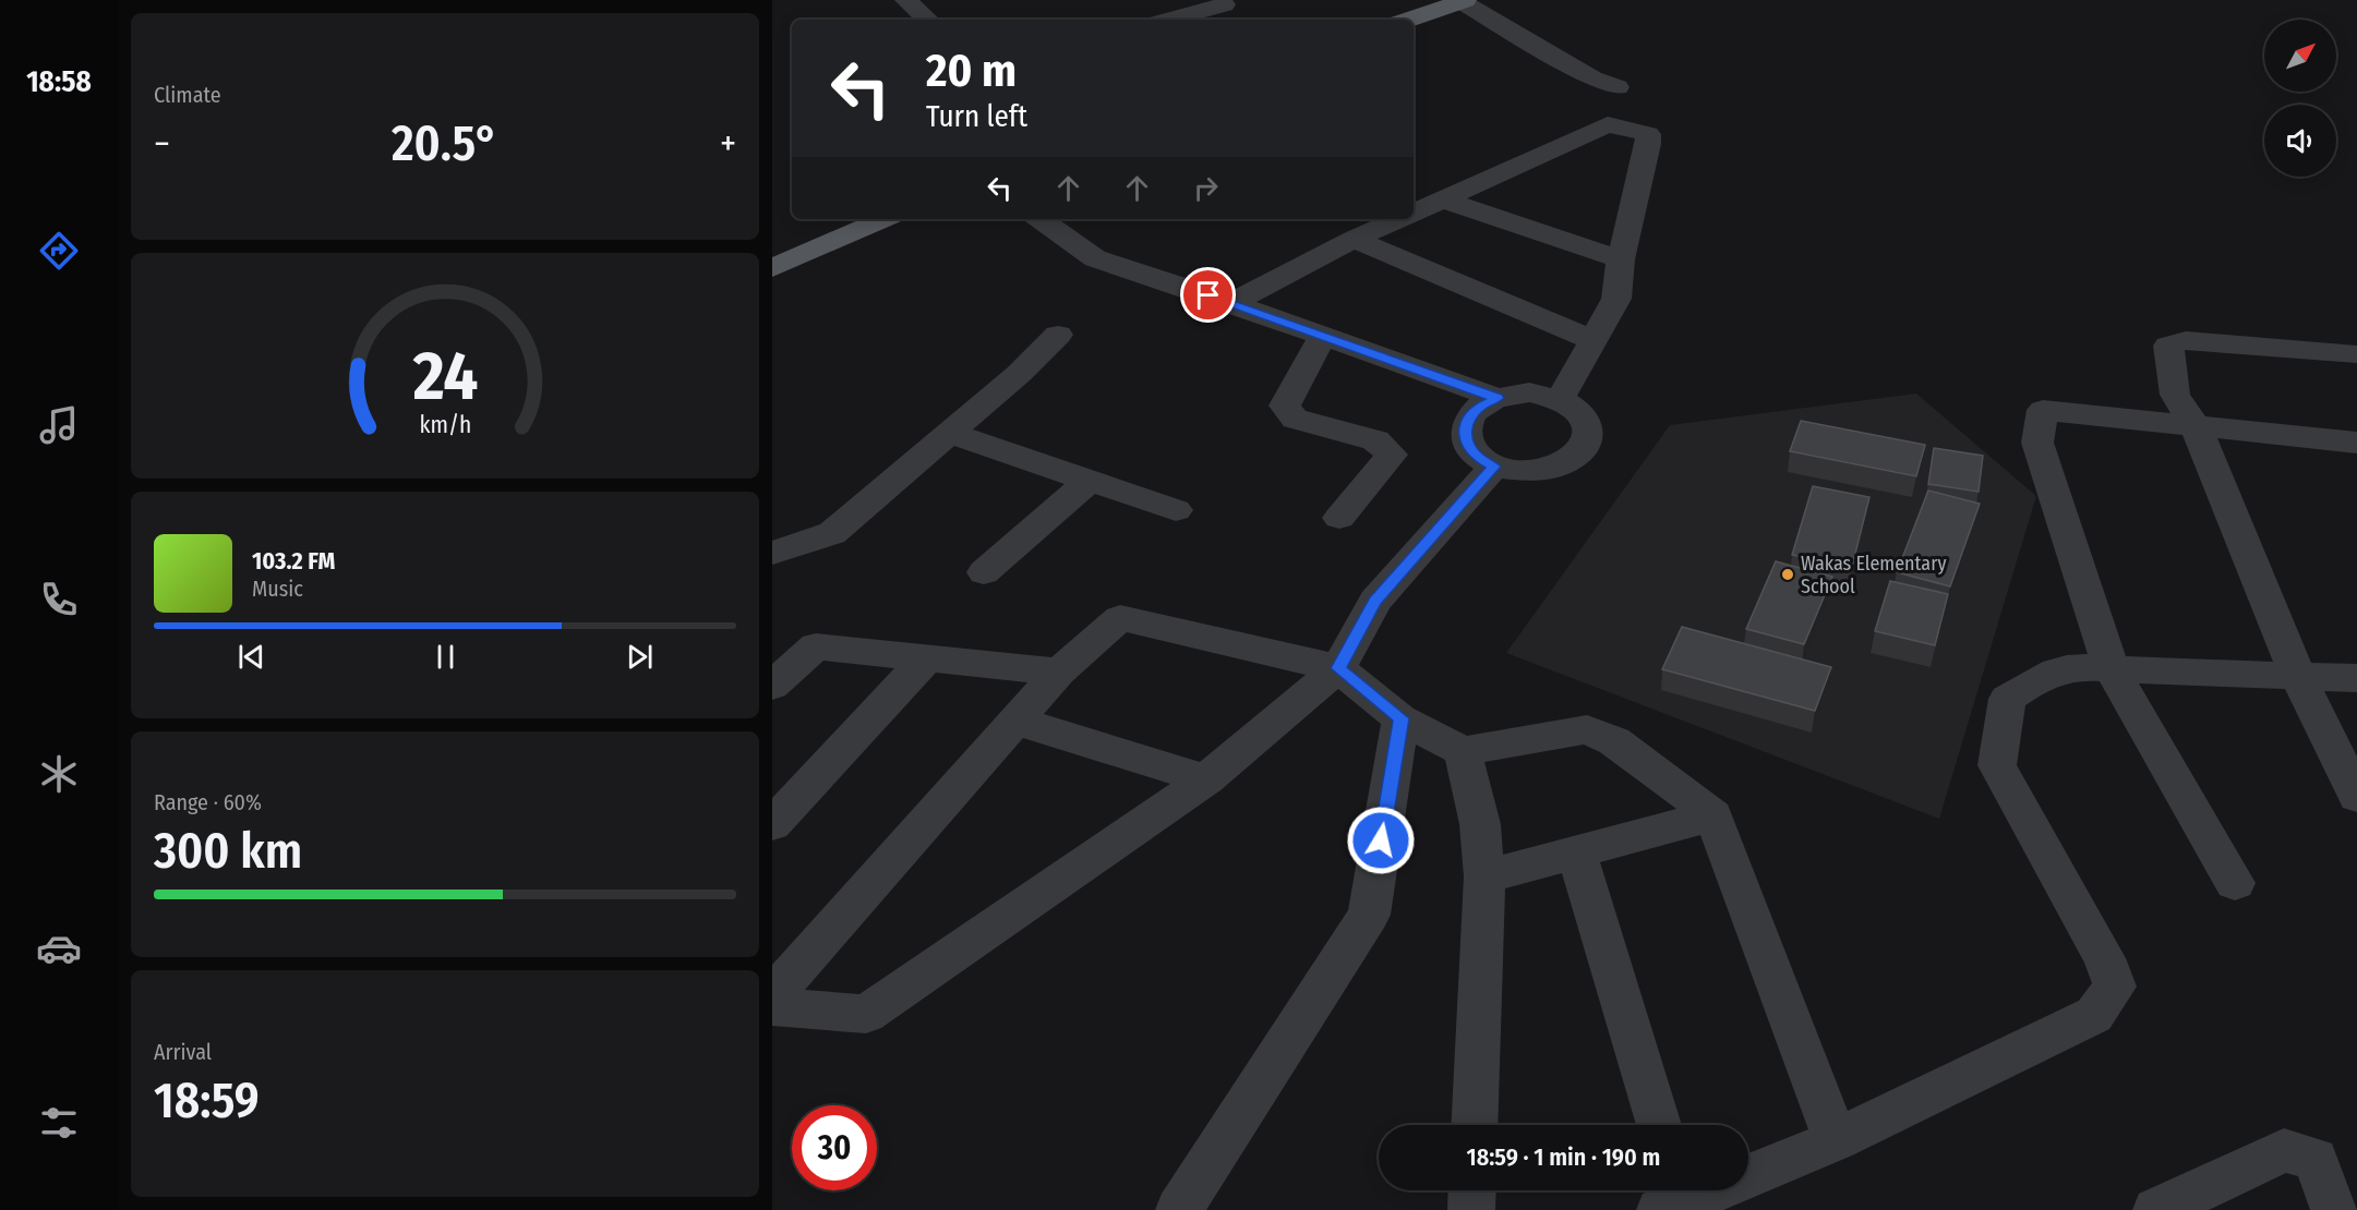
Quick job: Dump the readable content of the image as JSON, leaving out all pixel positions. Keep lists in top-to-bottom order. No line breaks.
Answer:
{"places":["Wakas Elementary School"],"north":"top right","page":{"tabs":"18:58","tile":["Climate",["Range · 60%","300 km"],["Arrival","18:59"]],"turn":["20 m","Turn left"],"heat":["−","20.5°","+"],"song":["103.2 FM","Music"],"limit":"30","trip":"18:59 · 1 min · 190 m","gauge":["24","km/h"]}}
